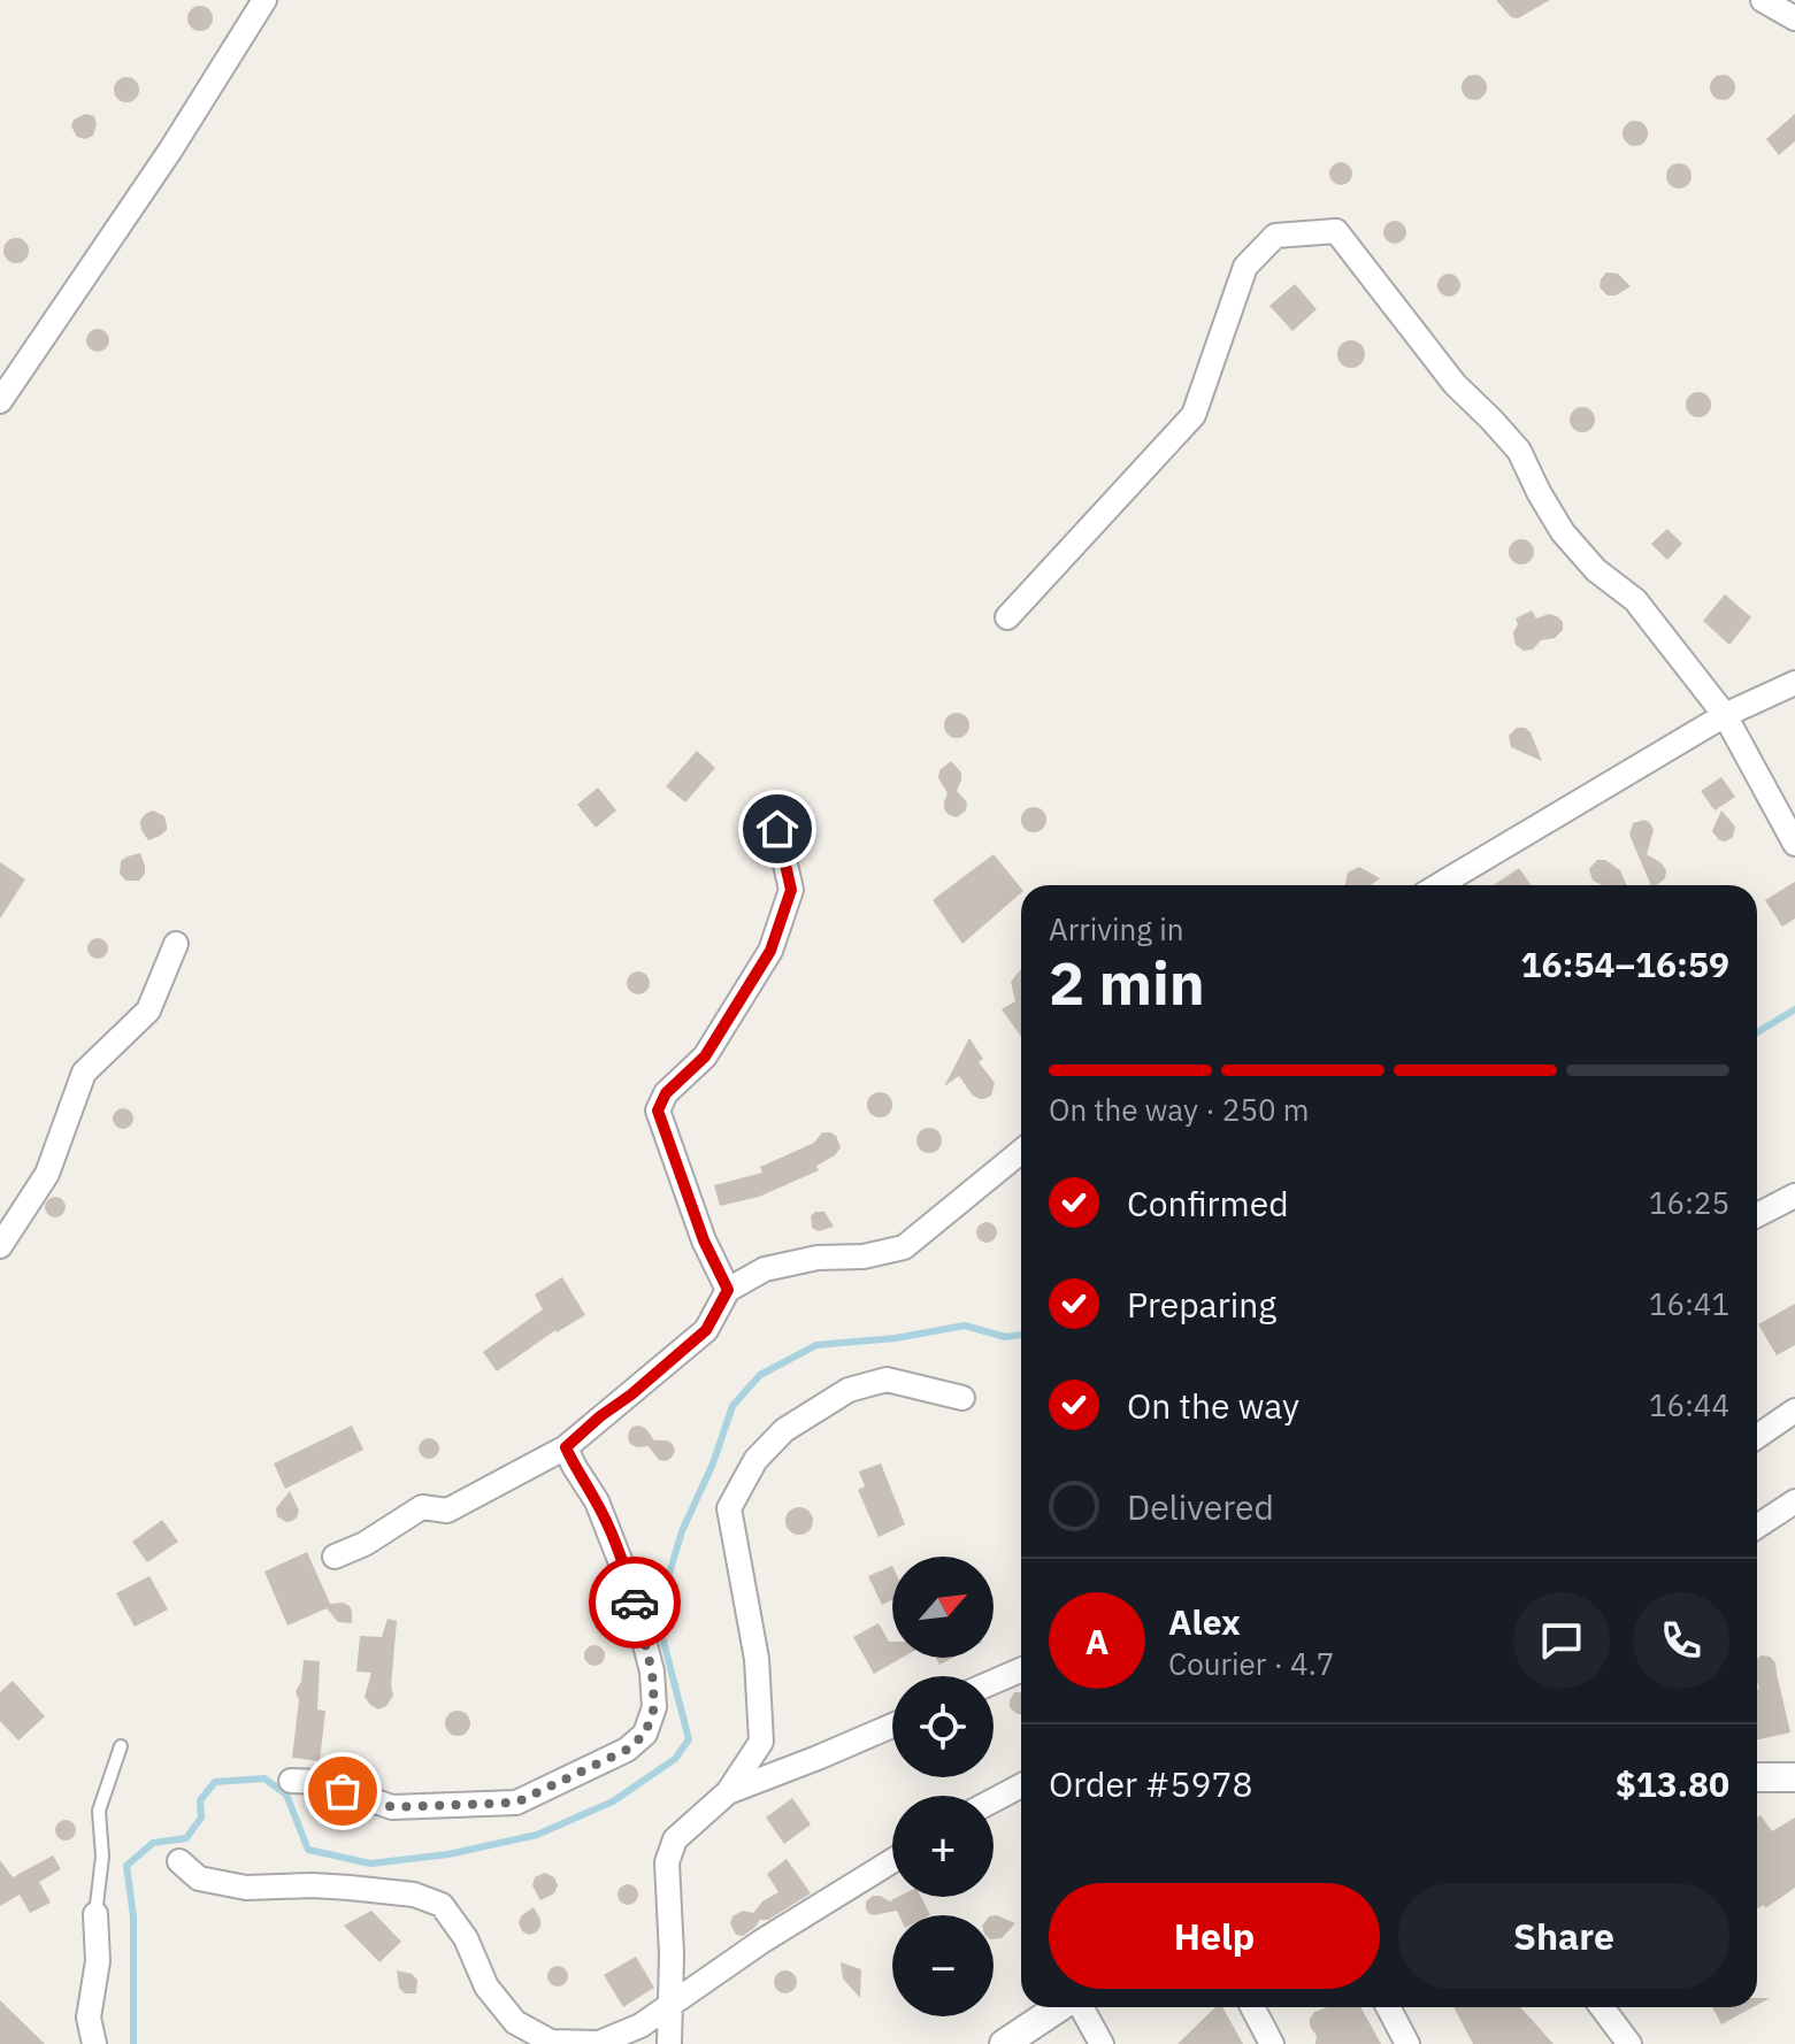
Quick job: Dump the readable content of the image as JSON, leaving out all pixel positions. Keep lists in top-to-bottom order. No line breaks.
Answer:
{"north":"top right","page":{"heading":["2 min","Arriving in","16:54–16:59"],"panel":["Alex","Courier · 4.7","Order #5978","$13.80"],"bar":"On the way · 250 m","list":[["Confirmed","16:25"],["Preparing","16:41"],["On the way","16:44"],"Delivered"],"map_buttons":["+","−"],"round":"A","buttons":["Help","Share"]}}
